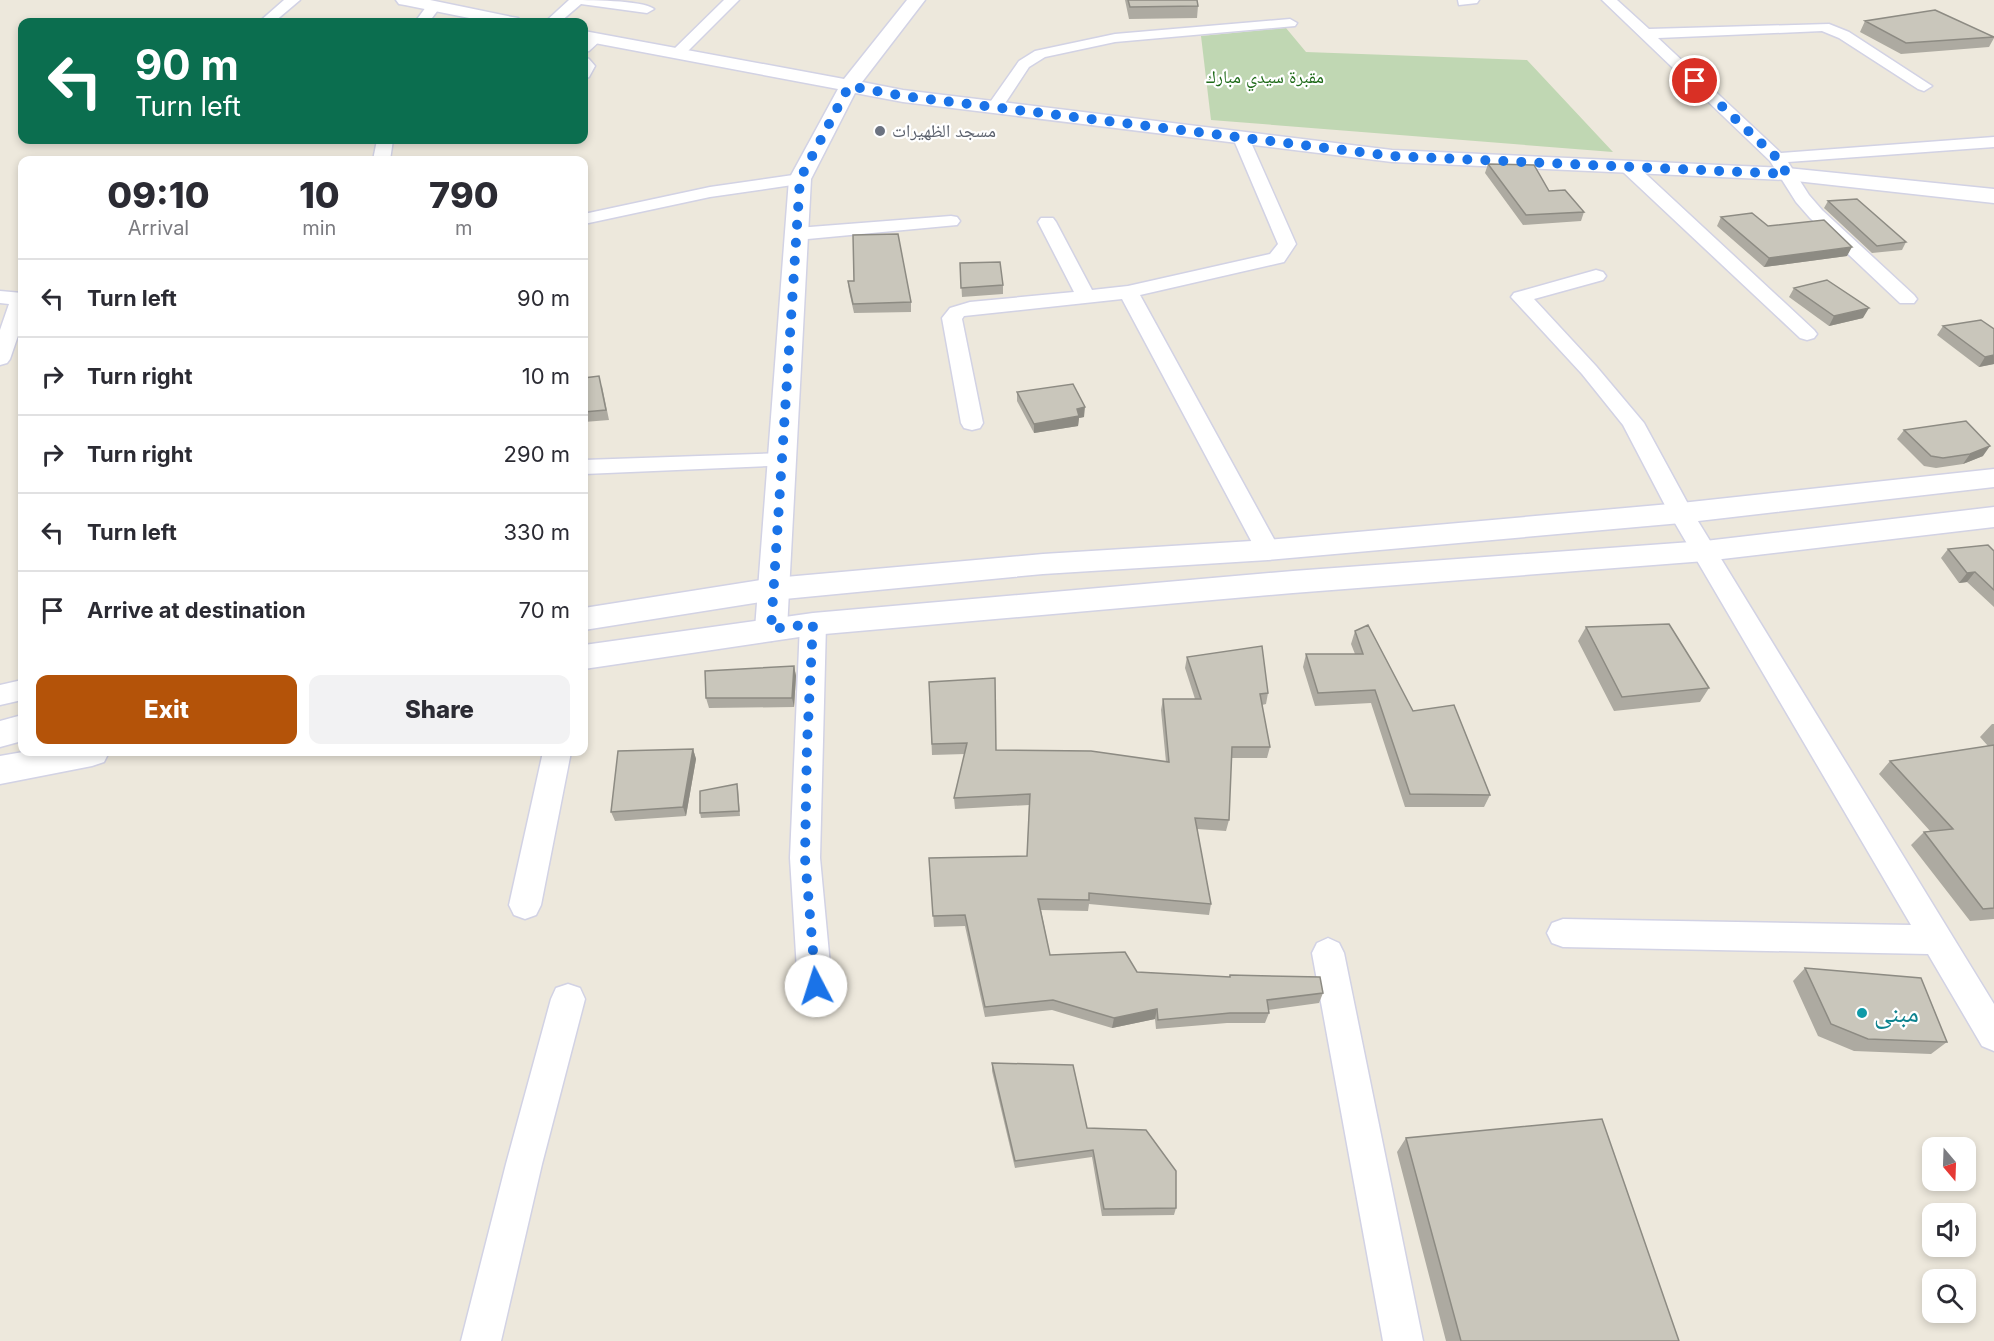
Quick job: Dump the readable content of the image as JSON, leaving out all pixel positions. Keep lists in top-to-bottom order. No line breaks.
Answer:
{"parks":["مقبرة سيدي مبارك"],"places":["مسجد الظهيرات","مبنى"],"north":"bottom","page":{"turn":["90 m","Turn left"],"eta":["09:10","Arrival","10","min","790","m"],"list":[{"name":"Turn left","value":"90 m"},{"name":"Turn right","value":"10 m"},{"name":"Turn right","value":"290 m"},{"name":"Turn left","value":"330 m"},{"name":"Arrive at destination","value":"70 m"}],"buttons":["Exit","Share"]}}
